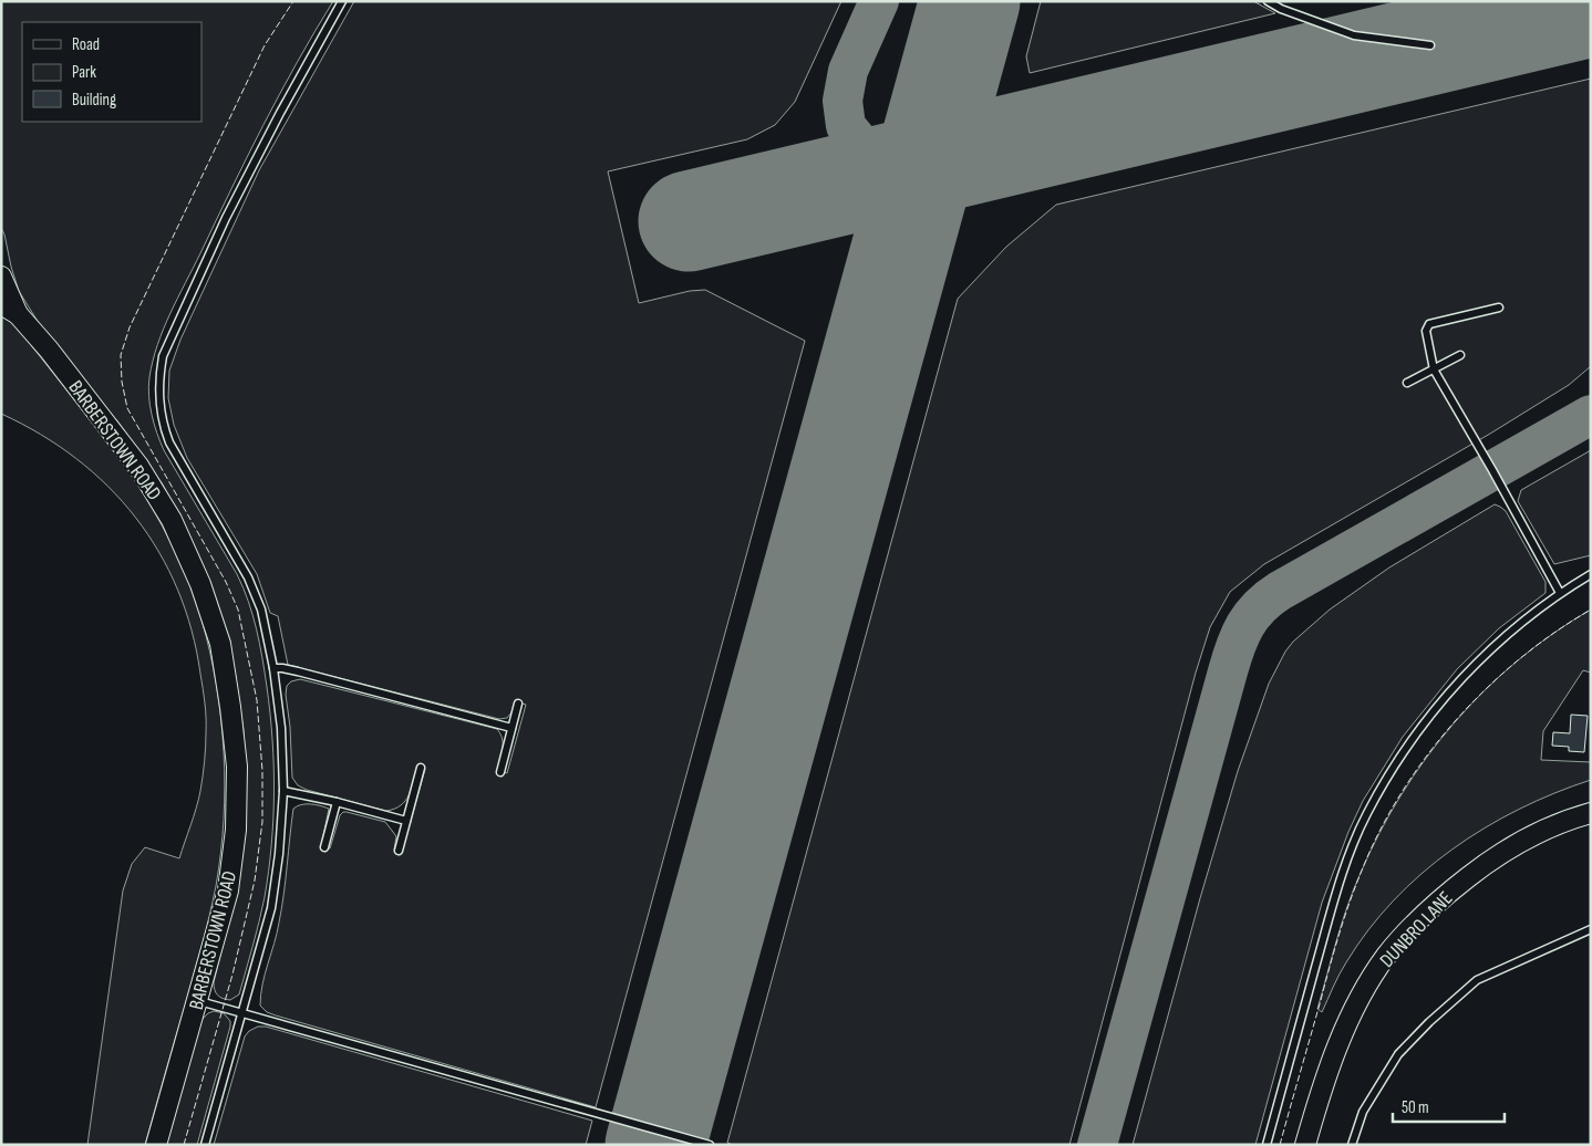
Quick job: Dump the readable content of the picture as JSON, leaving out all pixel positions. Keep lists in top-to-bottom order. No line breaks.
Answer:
{"streets":{"main road":["BARBERSTOWN ROAD","DUNBRO LANE"]},"legend":["Road","Park","Building"],"scale_bar":"50 m"}
